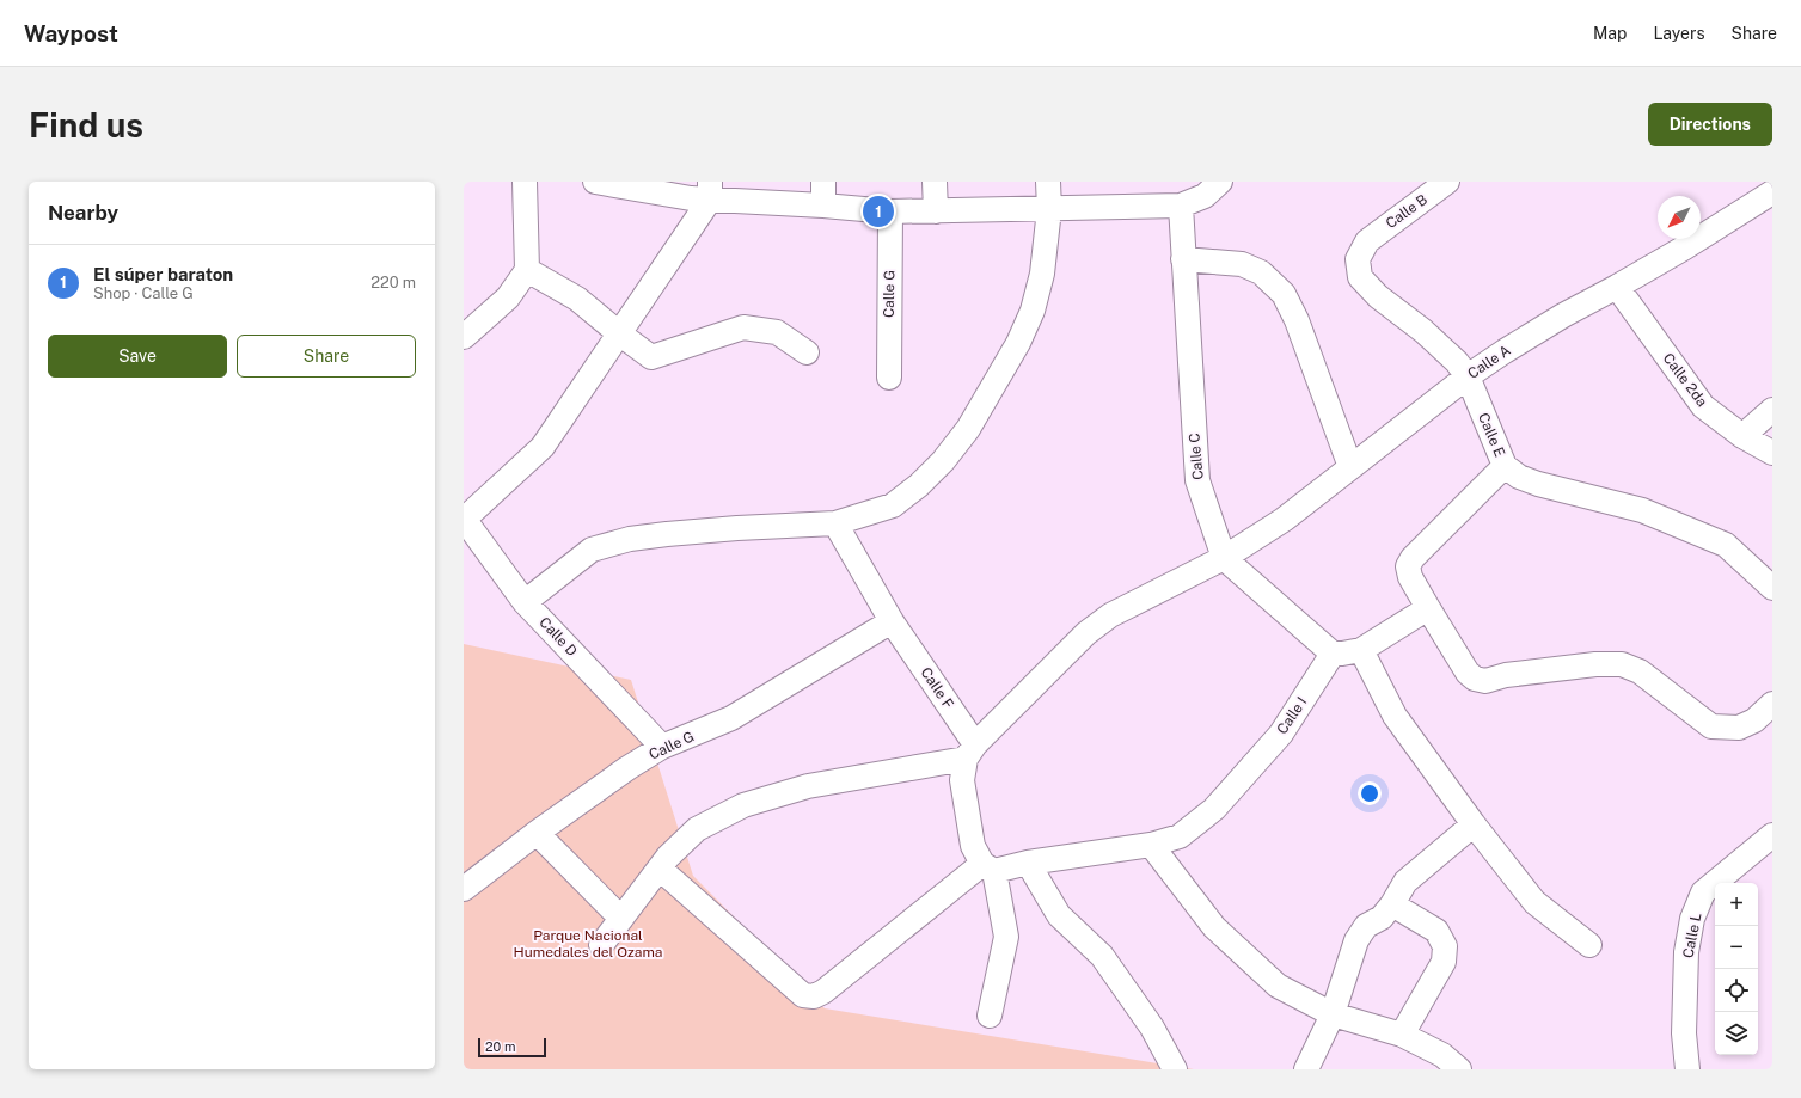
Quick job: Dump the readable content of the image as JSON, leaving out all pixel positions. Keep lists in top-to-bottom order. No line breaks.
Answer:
{"streets":{"street":["Calle B","Calle G","Calle A","Calle 2da","Calle E","Calle C","Calle D","Calle F","Calle I","Calle L"]},"crossings":[["Calle B","Calle E"],["Calle G","Calle D"],["Calle G","Calle F"],["Calle A","Calle 2da"],["Calle A","Calle E"],["Calle A","Calle C"],["Calle A","Calle F"],["Calle C","Calle I"]],"parks":["Parque Nacional Humedales del Ozama"],"scale_bar":"20 m","north":"bottom left","page":{"header":"Waypost","nav":["Map","Layers","Share"],"buttons":["Directions",["Save","Share"]],"title":"Find us","heading":"Nearby","pins":"1","list":[{"mark":"1","name":"El súper baraton","note":"Shop · Calle G","value":"220 m"}],"map_buttons":["+","−"],"scale":"20 m"}}
